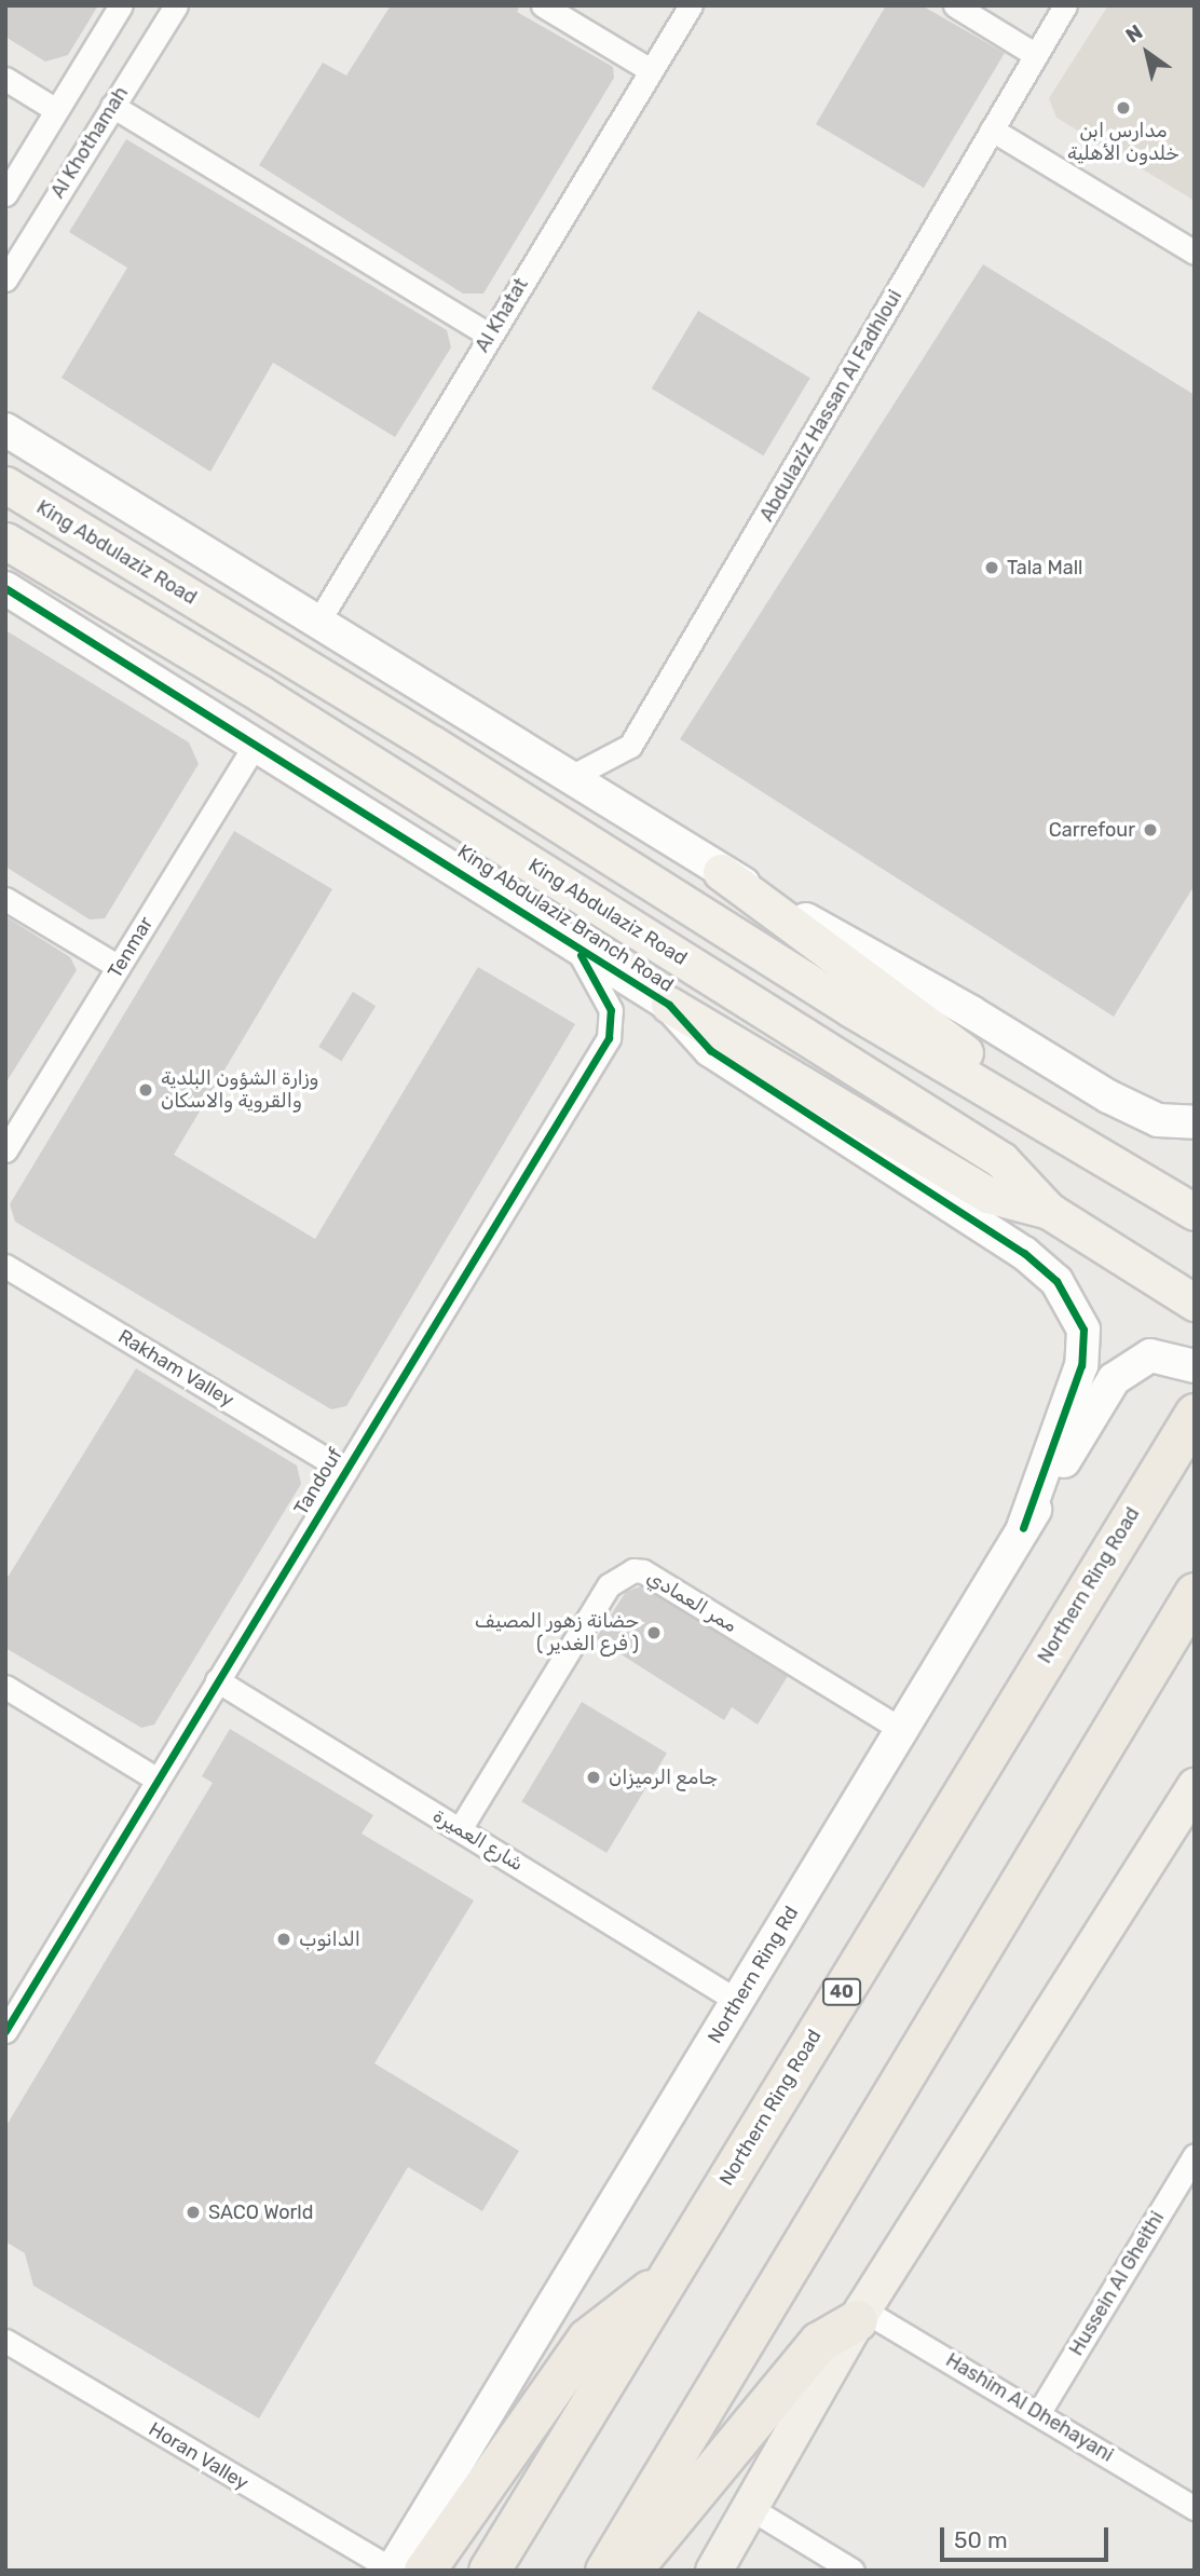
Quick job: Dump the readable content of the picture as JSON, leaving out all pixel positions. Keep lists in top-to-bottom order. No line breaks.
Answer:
{"streets":{"highway":["Northern Ring Road","40"],"main road":["King Abdulaziz Road"],"street":["Al Khothamah","Al Khatat","Abdulaziz Hassan Al Fadhloui","King Abdulaziz Branch Road","Tenmar","Rakham Valley","Tandouf","ممر العمادي","شارع العميرة","Northern Ring Rd","Hussein Al Gheithi","Hashim Al Dhehayani","Horan Valley"]},"crossings":[["King Abdulaziz Branch Road","Tenmar"],["King Abdulaziz Branch Road","Tandouf"],["King Abdulaziz Branch Road","Northern Ring Rd"],["Rakham Valley","Tandouf"],["Tandouf","شارع العميرة"],["ممر العمادي","شارع العميرة"],["ممر العمادي","Northern Ring Rd"],["شارع العميرة","Northern Ring Rd"],["Northern Ring Rd","Horan Valley"],["Hussein Al Gheithi","Hashim Al Dhehayani"]],"places":["مدارس ابن خلدون الأهلية","Tala Mall","Carrefour","وزارة الشؤون البلدية والقروية والاسكان","حضانة زهور المصيف ( فرع الغدير )","جامع الرميزان","الدانوب","SACO World"],"scale_bar":"50 m","north":"top left"}
